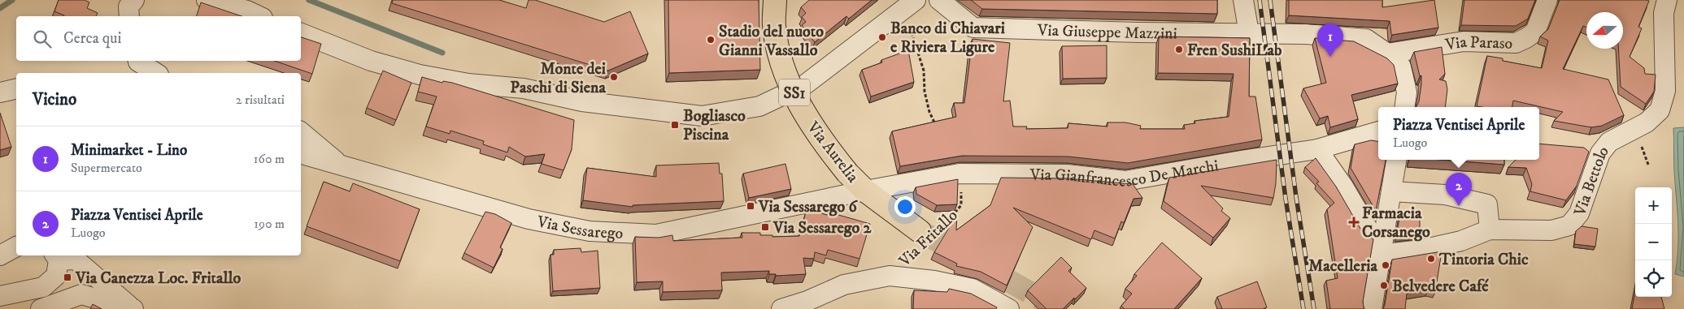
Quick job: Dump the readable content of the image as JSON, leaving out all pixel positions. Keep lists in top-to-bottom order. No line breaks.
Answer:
{"streets":{"main road":["SS1","Via Aurelia"],"street":["Via Giuseppe Mazzini","Via Paraso","Via Gianfrancesco De Marchi","Via Bettolo","Via Sessarego","Via Fritallo"]},"crossings":[["Via Giuseppe Mazzini","Via Paraso"],["Via Aurelia","Via Gianfrancesco De Marchi"],["Via Aurelia","Via Sessarego"],["Via Aurelia","Via Fritallo"],["Via Gianfrancesco De Marchi","Via Sessarego"],["Via Gianfrancesco De Marchi","Via Fritallo"]],"places":{"other":["Banco di Chiavari e Riviera Ligure","Stadio del nuoto Gianni Vassallo","Fren SushiLab","Monte dei Paschi di Siena","Tintoria Chic","Macelleria","Belvedere Café"],"transit":["Bogliasco Piscina","Via Sessarego 6","Via Sessarego 2","Via Canezza Loc. Fritallo"],"health":["Farmacia Corsanego"]},"north":"left","page":{"search":"Cerca qui","pins":["1","2"],"heading":["Vicino","2 risultati"],"popup":["Piazza Ventisei Aprile","Luogo"],"list":[{"mark":"1","name":"Minimarket - Lino","note":"Supermercato","value":"160 m"},{"mark":"2","name":"Piazza Ventisei Aprile","note":"Luogo","value":"190 m"}],"map_buttons":["+","−"]}}
